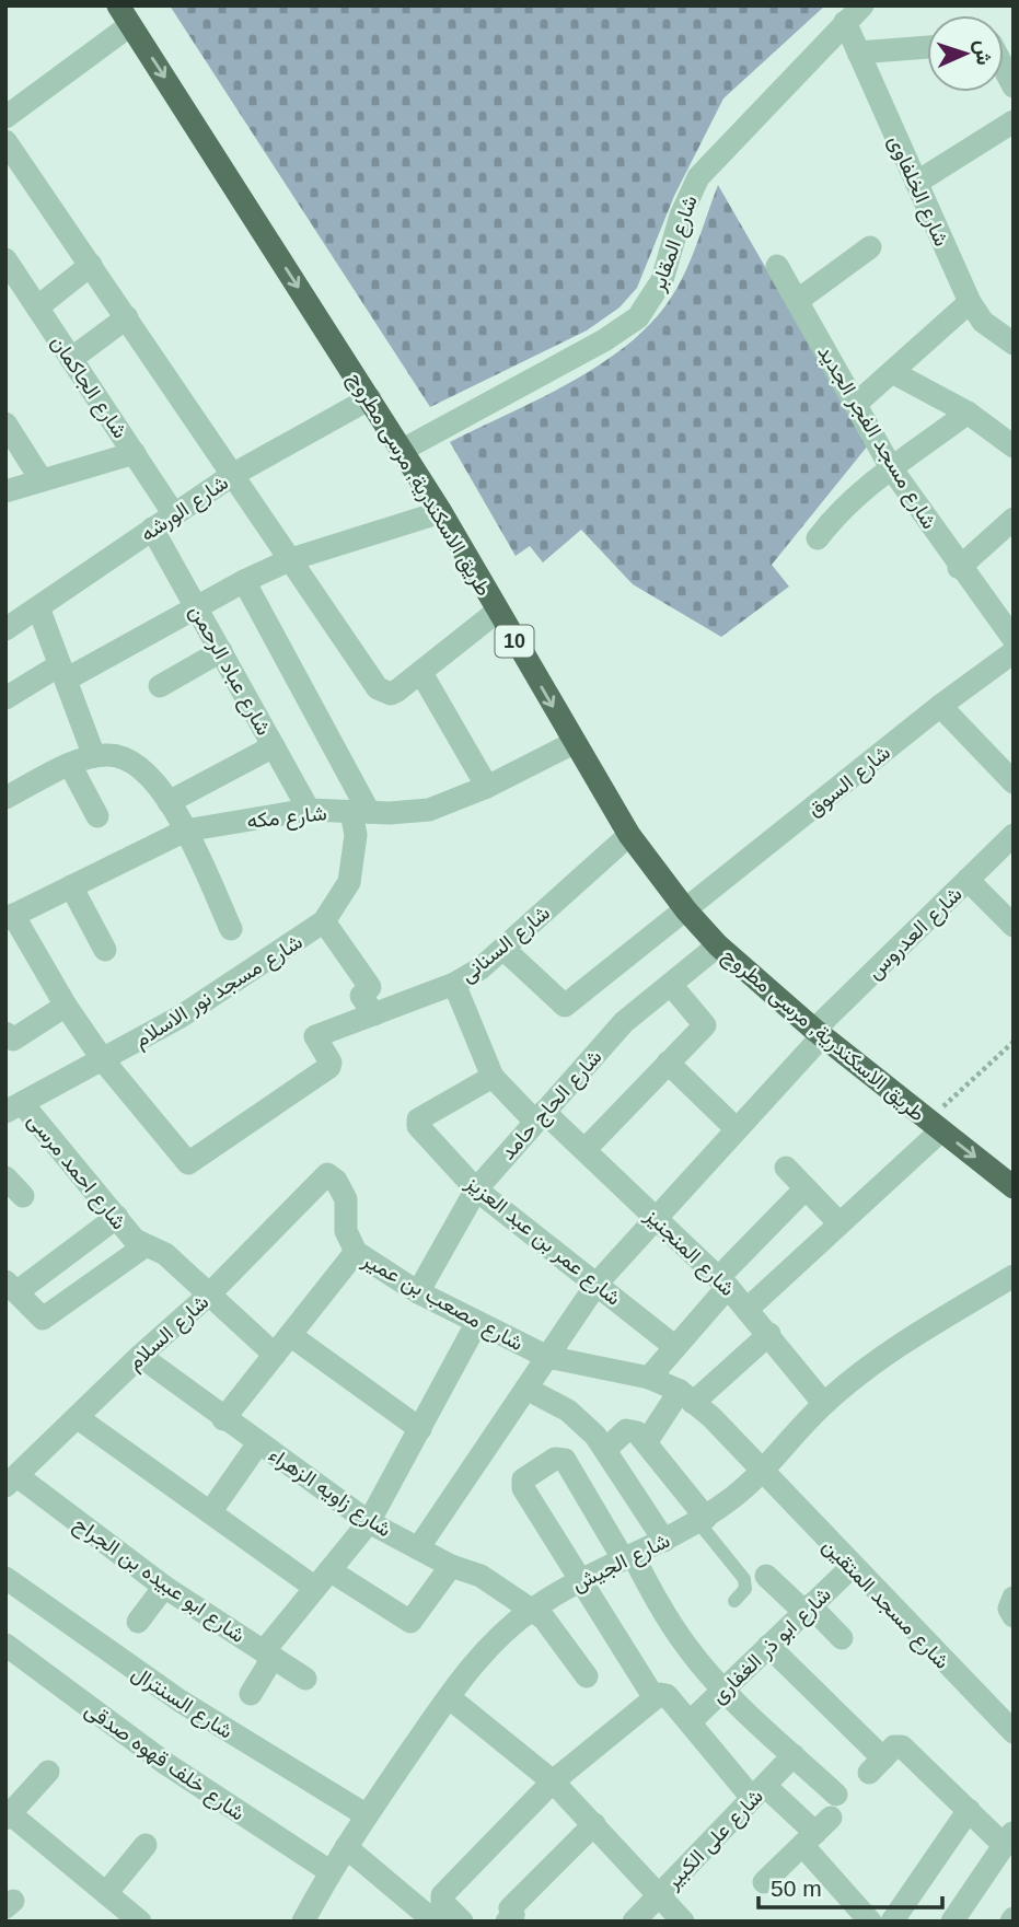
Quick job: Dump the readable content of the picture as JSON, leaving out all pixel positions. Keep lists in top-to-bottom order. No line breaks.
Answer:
{"streets":{"main road":["طريق الاسكندرية, مرسى مطروح","10"],"street":["شارع الخلفاوى","شارع المقابر","شارع الجاكمان","شارع مسجد الفجر الجديد","شارع الورشه","شارع عباد الرحمن","شارع السوق","شارع مكه","شارع العدروس","شارع السنانى","شارع مسجد نور الاسلام","شارع الحاج حامد","شارع احمد مرسى","شارع عمر بن عبد العزيز","شارع المنجنيز","شارع مصعب بن عمير","شارع السلام","شارع زاويه الزهراء","شارع الجيش","شارع ابو عبيده بن الجراح","شارع مسجد المتقين","شارع ابو ذر الغفارى","شارع السنترال","شارع خلف قهوه صدقى","شارع على الكبير"]},"crossings":[["شارع الخلفاوى","شارع المقابر"],["شارع المقابر","طريق الاسكندرية, مرسى مطروح"],["شارع الجاكمان","شارع الورشه"],["طريق الاسكندرية, مرسى مطروح","شارع الورشه"],["طريق الاسكندرية, مرسى مطروح","شارع السوق"],["طريق الاسكندرية, مرسى مطروح","شارع مكه"],["طريق الاسكندرية, مرسى مطروح","شارع العدروس"],["طريق الاسكندرية, مرسى مطروح","شارع السنانى"],["طريق الاسكندرية, مرسى مطروح","شارع الحاج حامد"],["شارع الورشه","شارع عباد الرحمن"],["شارع عباد الرحمن","شارع مكه"],["شارع السوق","شارع السنانى"],["شارع مكه","شارع مسجد نور الاسلام"],["شارع العدروس","شارع عمر بن عبد العزيز"],["شارع العدروس","شارع المنجنيز"],["شارع العدروس","شارع مصعب بن عمير"],["شارع العدروس","شارع زاويه الزهراء"],["شارع السنانى","شارع مسجد نور الاسلام"],["شارع مسجد نور الاسلام","شارع احمد مرسى"],["شارع الحاج حامد","شارع عمر بن عبد العزيز"],["شارع الحاج حامد","شارع المنجنيز"],["شارع الحاج حامد","شارع مصعب بن عمير"],["شارع احمد مرسى","شارع السلام"],["شارع عمر بن عبد العزيز","شارع المنجنيز"],["شارع المنجنيز","شارع الجيش"],["شارع مصعب بن عمير","شارع السلام"],["شارع مصعب بن عمير","شارع الجيش"],["شارع مصعب بن عمير","شارع مسجد المتقين"],["شارع السلام","شارع زاويه الزهراء"],["شارع السلام","شارع ابو عبيده بن الجراح"],["شارع زاويه الزهراء","شارع الجيش"],["شارع الجيش","شارع مسجد المتقين"],["شارع الجيش","شارع السنترال"],["شارع الجيش","شارع خلف قهوه صدقى"],["شارع مسجد المتقين","شارع ابو ذر الغفارى"]],"one_way":["طريق الاسكندرية, مرسى مطروح"],"scale_bar":"50 m","north":"right"}
